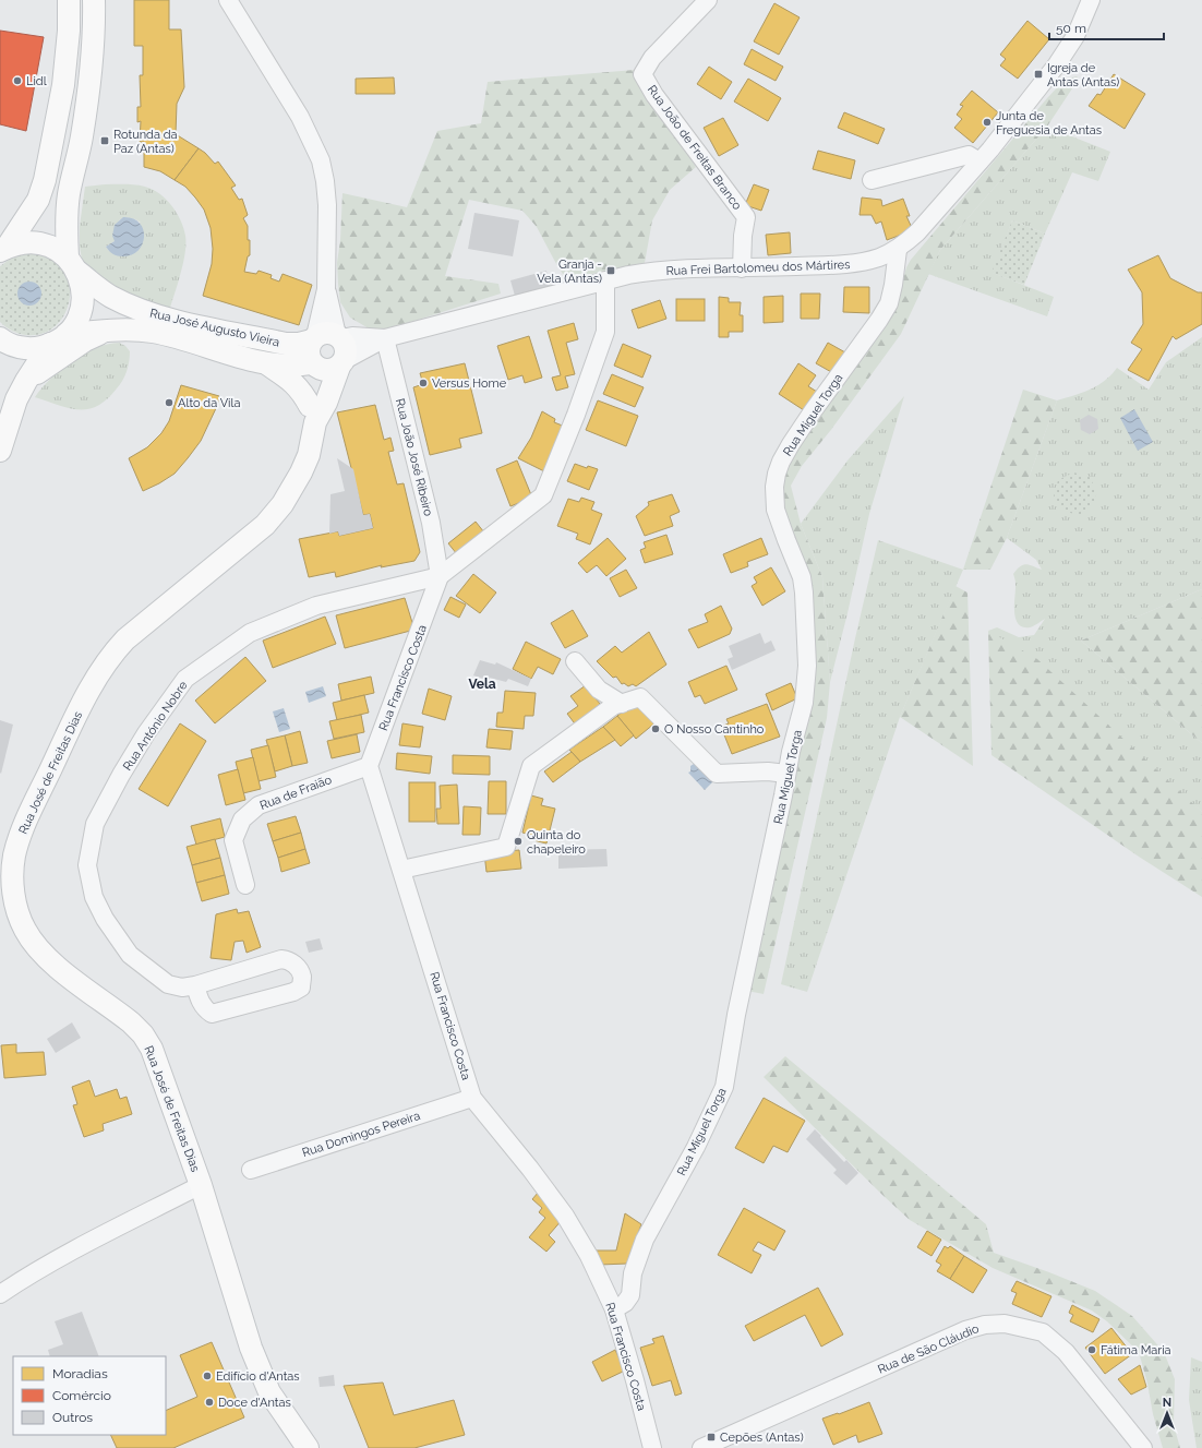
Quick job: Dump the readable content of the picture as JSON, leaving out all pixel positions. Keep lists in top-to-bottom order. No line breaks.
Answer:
{"streets":{"main road":["Rua José Augusto Vieira","Rua José de Freitas Dias"],"street":["Rua João de Freitas Branco","Rua Frei Bartolomeu dos Mártires","Rua Miguel Torga","Rua João José Ribeiro","Rua Francisco Costa","Rua António Nobre","Rua de Fraião","Rua Domingos Pereira","Rua de São Cláudio"]},"crossings":[["Rua João de Freitas Branco","Rua Frei Bartolomeu dos Mártires"],["Rua Frei Bartolomeu dos Mártires","Rua José Augusto Vieira"],["Rua Frei Bartolomeu dos Mártires","Rua Miguel Torga"],["Rua Frei Bartolomeu dos Mártires","Rua João José Ribeiro"],["Rua Frei Bartolomeu dos Mártires","Rua José de Freitas Dias"],["Rua José Augusto Vieira","Rua José de Freitas Dias"],["Rua Miguel Torga","Rua Francisco Costa"],["Rua João José Ribeiro","Rua Francisco Costa"],["Rua João José Ribeiro","Rua António Nobre"],["Rua Francisco Costa","Rua António Nobre"],["Rua Francisco Costa","Rua de Fraião"],["Rua Francisco Costa","Rua Domingos Pereira"]],"districts":["Vela"],"places":{"transit":["Igreja de Antas (Antas)","Rotunda da Paz (Antas)","Granja - Vela (Antas)","Cepões (Antas)"],"other":["Lidl","Junta de Freguesia de Antas","Versus Home","Alto da Vila","O Nosso Cantinho","Quinta do chapeleiro","Fátima Maria","Edifício d'Antas","Doce d'Antas"]},"legend":["Moradias","Comércio","Outros"],"scale_bar":"50 m","north":"top"}
